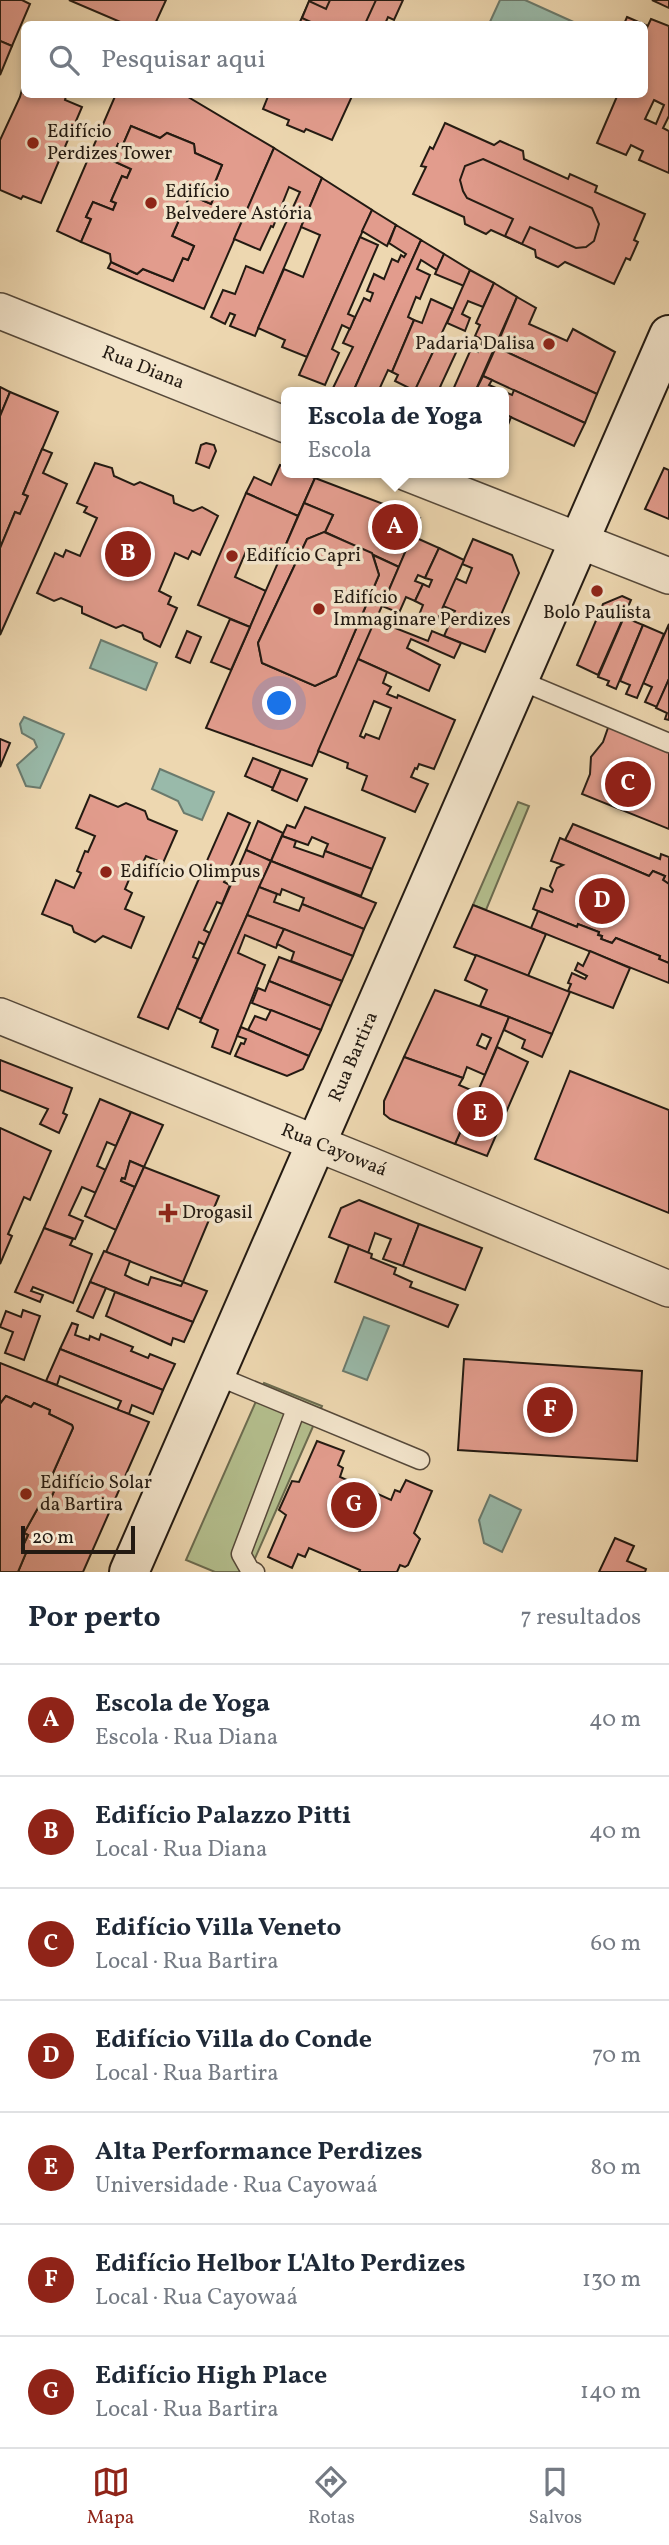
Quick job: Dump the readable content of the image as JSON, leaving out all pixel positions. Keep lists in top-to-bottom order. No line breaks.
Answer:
{"streets":{"street":["Rua Diana","Rua Bartira","Rua Cayowaá"]},"crossings":[["Rua Bartira","Rua Cayowaá"]],"places":{"other":["Edifício Perdizes Tower","Edifício Belvedere Astória","Padaria Dalisa","Edifício Capri","Bolo Paulista","Edifício Immaginare Perdizes","Edifício Olimpus","Edifício Solar da Bartira"],"health":["Drogasil"]},"scale_bar":"20 m","page":{"search":"Pesquisar aqui","popup":["Escola de Yoga","Escola"],"pins":["A","B","C","D","E","F","G"],"scale":"20 m","heading":["Por perto","7 resultados"],"list":[{"mark":"A","name":"Escola de Yoga","note":"Escola · Rua Diana","value":"40 m"},{"mark":"B","name":"Edifício Palazzo Pitti","note":"Local · Rua Diana","value":"40 m"},{"mark":"C","name":"Edifício Villa Veneto","note":"Local · Rua Bartira","value":"60 m"},{"mark":"D","name":"Edifício Villa do Conde","note":"Local · Rua Bartira","value":"70 m"},{"mark":"E","name":"Alta Performance Perdizes","note":"Universidade · Rua Cayowaá","value":"80 m"},{"mark":"F","name":"Edifício Helbor L'Alto Perdizes","note":"Local · Rua Cayowaá","value":"130 m"},{"mark":"G","name":"Edifício High Place","note":"Local · Rua Bartira","value":"140 m"}],"nav":["Mapa","Rotas","Salvos"]}}
